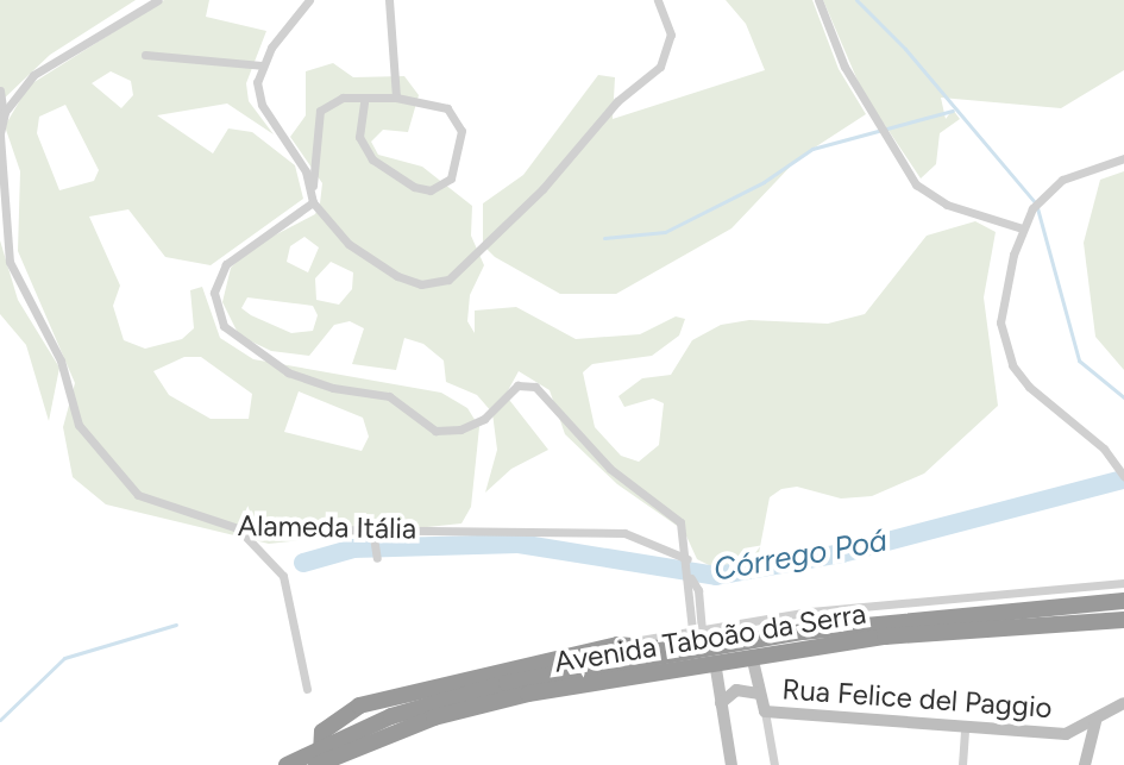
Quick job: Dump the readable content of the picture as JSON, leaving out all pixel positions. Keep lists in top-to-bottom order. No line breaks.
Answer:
{"streets":{"highway":["Avenida Taboão da Serra"],"street":["Alameda Itália","Rua Felice del Paggio"]},"water":["Córrego Poá"]}
